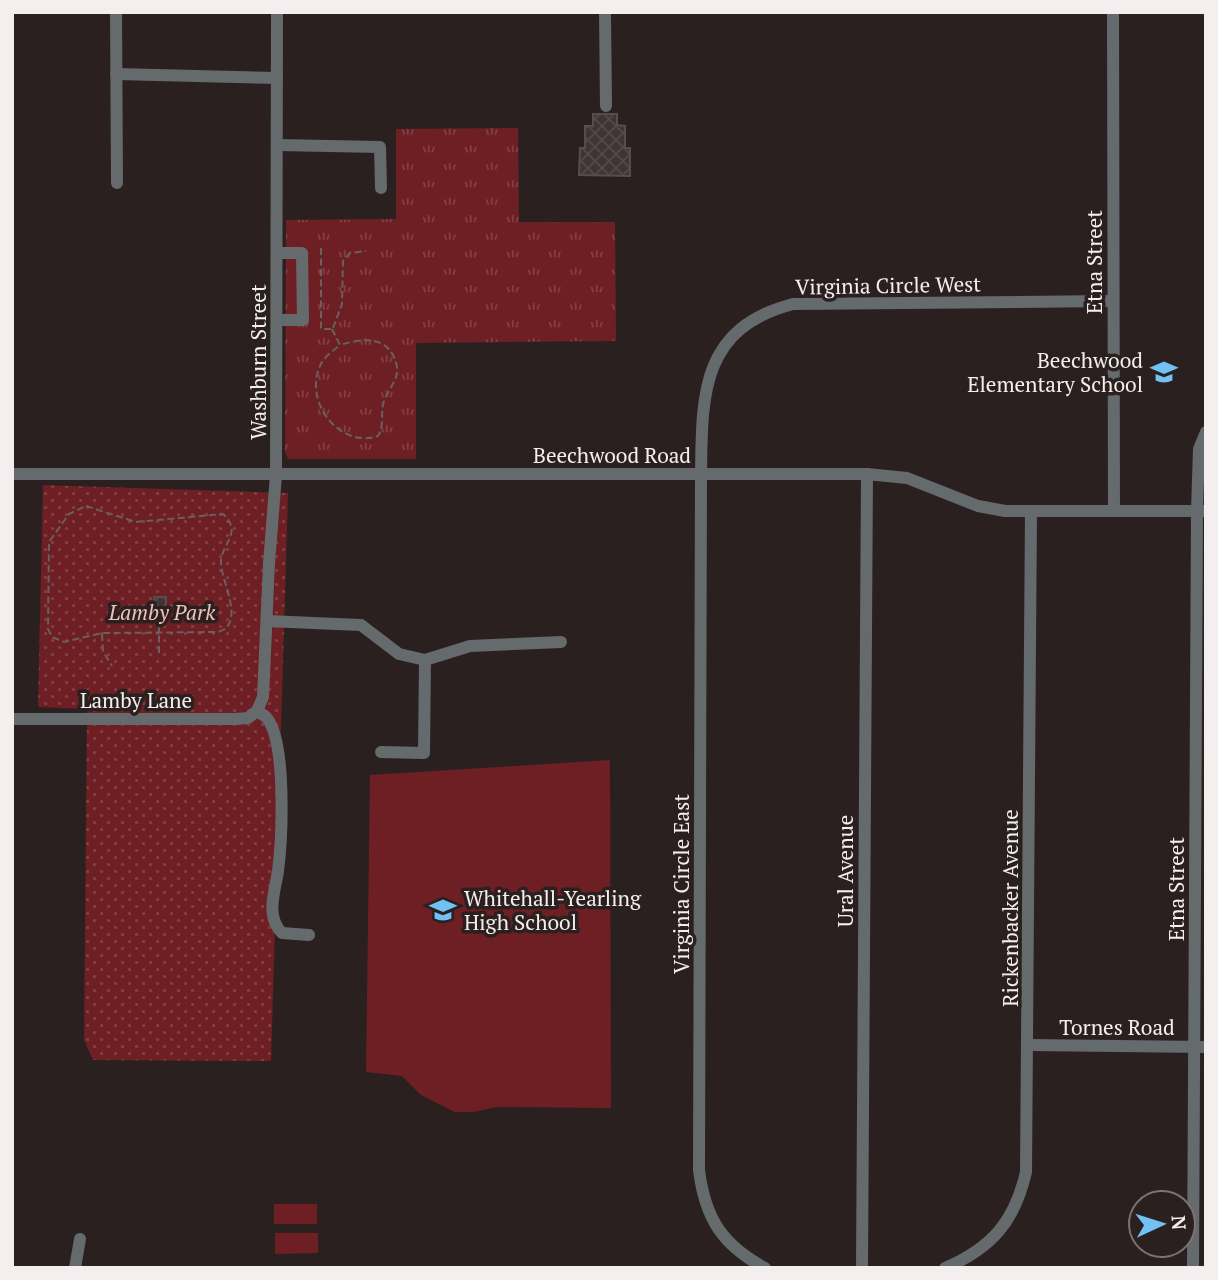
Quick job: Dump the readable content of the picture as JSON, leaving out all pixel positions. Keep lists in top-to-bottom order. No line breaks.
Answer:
{"streets":{"street":["Etna Street","Virginia Circle West","Washburn Street","Beechwood Road","Lamby Lane","Ural Avenue","Virginia Circle East","Rickenbacker Avenue","Tornes Road"]},"crossings":[["Etna Street","Virginia Circle West"],["Etna Street","Beechwood Road"],["Etna Street","Tornes Road"],["Virginia Circle West","Beechwood Road"],["Virginia Circle West","Virginia Circle East"],["Washburn Street","Beechwood Road"],["Washburn Street","Lamby Lane"],["Beechwood Road","Ural Avenue"],["Beechwood Road","Virginia Circle East"],["Beechwood Road","Rickenbacker Avenue"],["Rickenbacker Avenue","Tornes Road"]],"parks":["Lamby Park"],"places":{"school or university":["Beechwood Elementary School","Whitehall-Yearling High School"]},"north":"right"}
